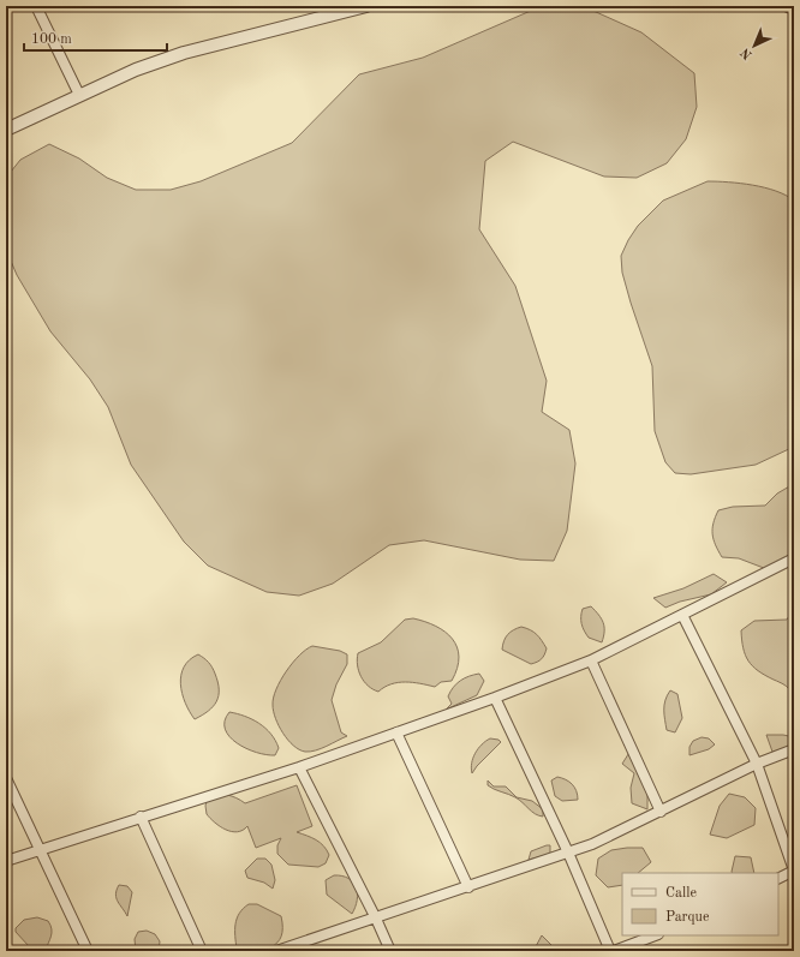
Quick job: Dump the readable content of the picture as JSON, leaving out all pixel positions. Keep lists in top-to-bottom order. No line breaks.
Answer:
{"legend":["Calle","Parque"],"scale_bar":"100 m","north":"bottom left"}
